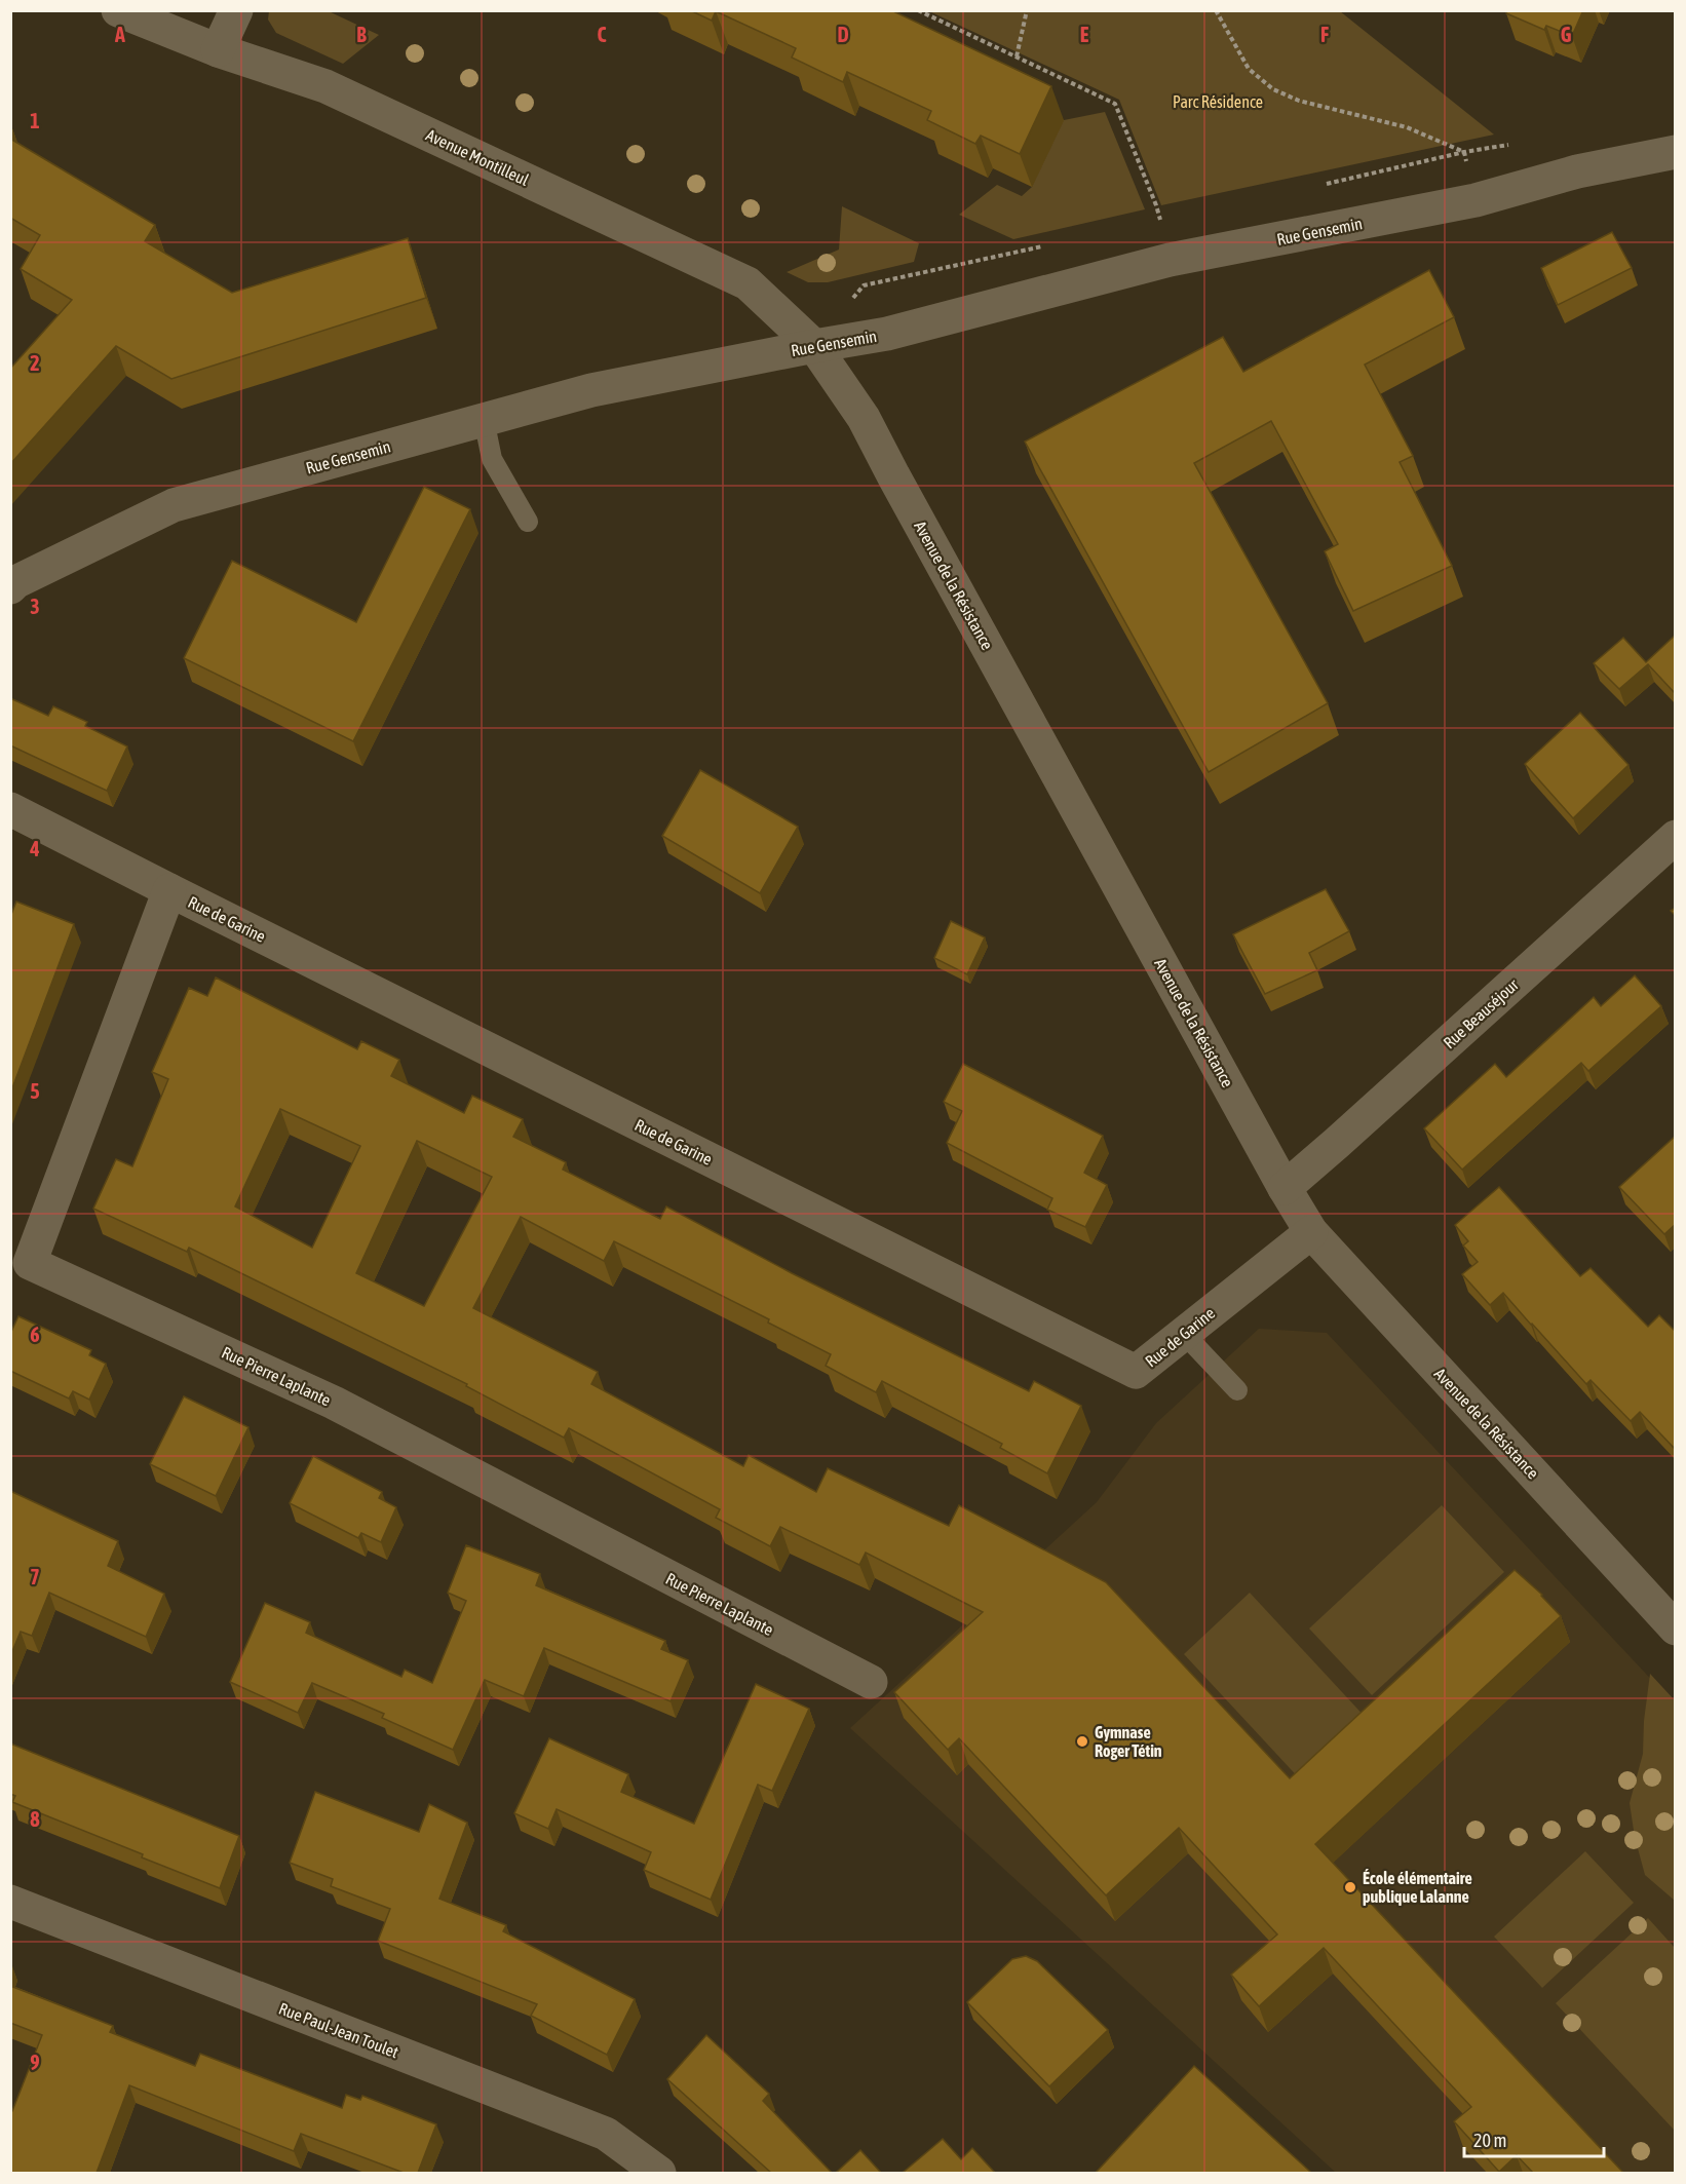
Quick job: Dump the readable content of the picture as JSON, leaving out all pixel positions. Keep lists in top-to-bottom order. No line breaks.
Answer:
{"streets":{"street":["Avenue Montilleul","Rue Gensemin","Avenue de la Résistance","Rue de Garine","Rue Beauséjour","Rue Pierre Laplante","Rue Paul-Jean Toulet"]},"crossings":[["Avenue Montilleul","Rue Gensemin"],["Avenue Montilleul","Avenue de la Résistance"],["Rue Gensemin","Avenue de la Résistance"],["Avenue de la Résistance","Rue de Garine"],["Avenue de la Résistance","Rue Beauséjour"],["Rue de Garine","Rue Pierre Laplante"]],"parks":["Parc Résidence"],"places":["Gymnase Roger Tétin","École élémentaire publique Lalanne"],"scale_bar":"20 m","grid":{"columns":["A","B","C","D","E","F","G"],"rows":["1","2","3","4","5","6","7","8","9"]}}
